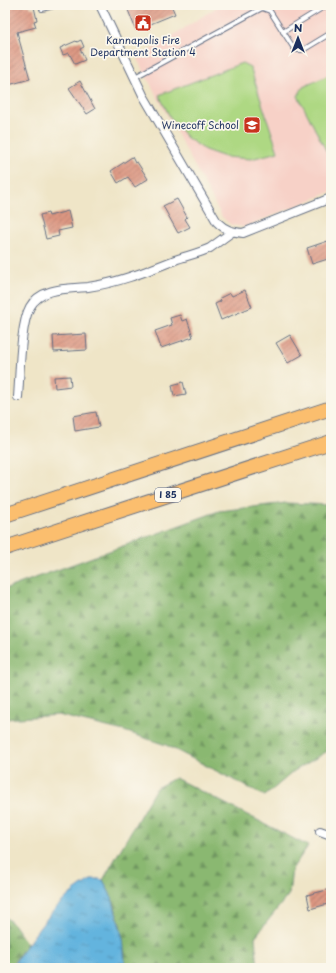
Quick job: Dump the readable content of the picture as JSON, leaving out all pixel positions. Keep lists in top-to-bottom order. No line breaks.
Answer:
{"streets":{"highway":["I 85"]},"places":{"public building":["Kannapolis Fire Department Station 4"],"school or university":["Winecoff School"]},"north":"top"}
